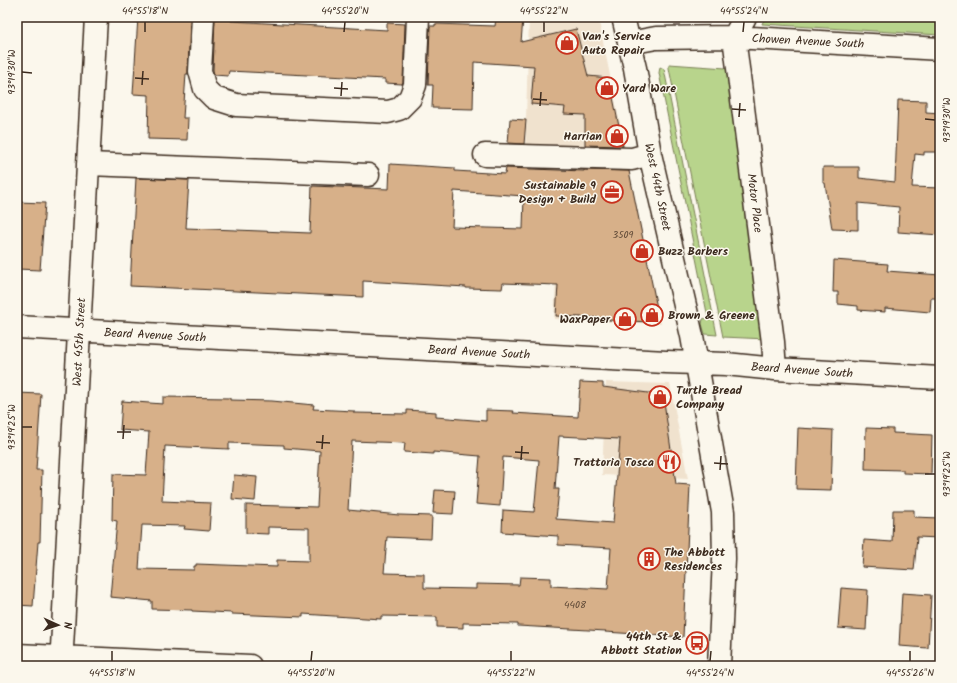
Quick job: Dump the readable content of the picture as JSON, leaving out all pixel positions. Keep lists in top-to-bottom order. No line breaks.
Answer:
{"streets":{"street":["Chowen Avenue South","West 44th Street","Motor Place","Beard Avenue South","West 45th Street"]},"crossings":[["Chowen Avenue South","West 44th Street"],["Chowen Avenue South","Motor Place"],["West 44th Street","Beard Avenue South"],["Motor Place","Beard Avenue South"],["Beard Avenue South","West 45th Street"]],"places":{"shop":["Van's Service Auto Repair","Yard Ware","Harrian","Buzz Barbers","Brown & Greene","WaxPaper","Turtle Bread Company"],"office":["Sustainable 9 Design + Build"],"restaurant":["Trattoria Tosca"],"building":["The Abbott Residences"],"bus stop":["44th St & Abbott Station"]},"house_numbers":["3509","4408"],"north":"right","coordinates":["44°55'18\"N","44°55'20\"N","44°55'22\"N","44°55'24\"N","93°19'30\"W","93°19'25\"W","44°55'26\"N"]}
